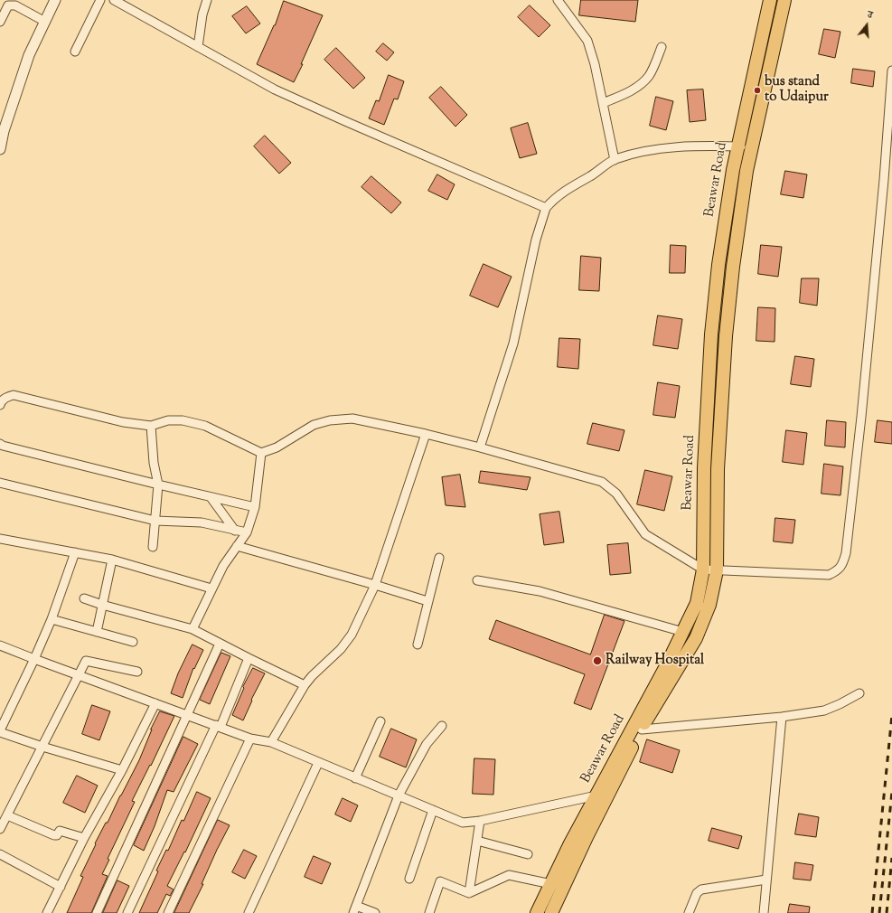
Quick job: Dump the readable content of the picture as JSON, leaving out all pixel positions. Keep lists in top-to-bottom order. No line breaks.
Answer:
{"streets":{"main road":["Beawar Road"]},"places":["bus stand to Udaipur","Railway Hospital"],"north":"top"}
